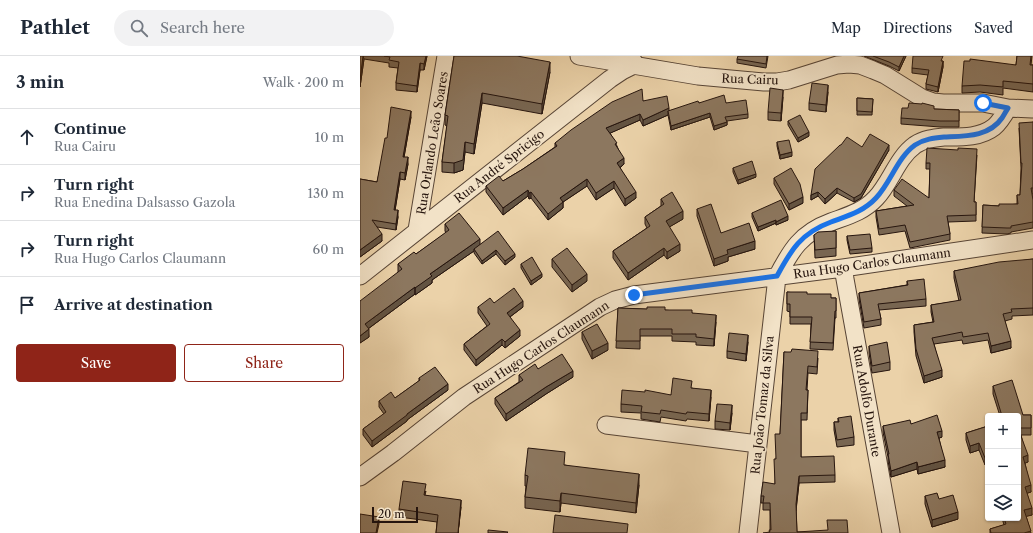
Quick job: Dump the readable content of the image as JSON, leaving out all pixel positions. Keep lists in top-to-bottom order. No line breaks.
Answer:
{"streets":{"street":["Rua Cairu","Rua Orlando Leão Soares","Rua André Spricigo","Rua Hugo Carlos Claumann","Rua Adolfo Durante","Rua João Tomaz da Silva"]},"crossings":[["Rua Cairu","Rua André Spricigo"],["Rua Orlando Leão Soares","Rua André Spricigo"],["Rua Hugo Carlos Claumann","Rua Adolfo Durante"],["Rua Hugo Carlos Claumann","Rua João Tomaz da Silva"]],"scale_bar":"20 m","page":{"header":"Pathlet","search":"Search here","nav":["Map","Directions","Saved"],"heading":["3 min","Walk · 200 m"],"list":[["Continue","Rua Cairu","10 m"],["Turn right","Rua Enedina Dalsasso Gazola","130 m"],["Turn right","Rua Hugo Carlos Claumann","60 m"],"Arrive at destination"],"buttons":["Save","Share"],"map_buttons":["+","−"],"scale":"20 m"}}
